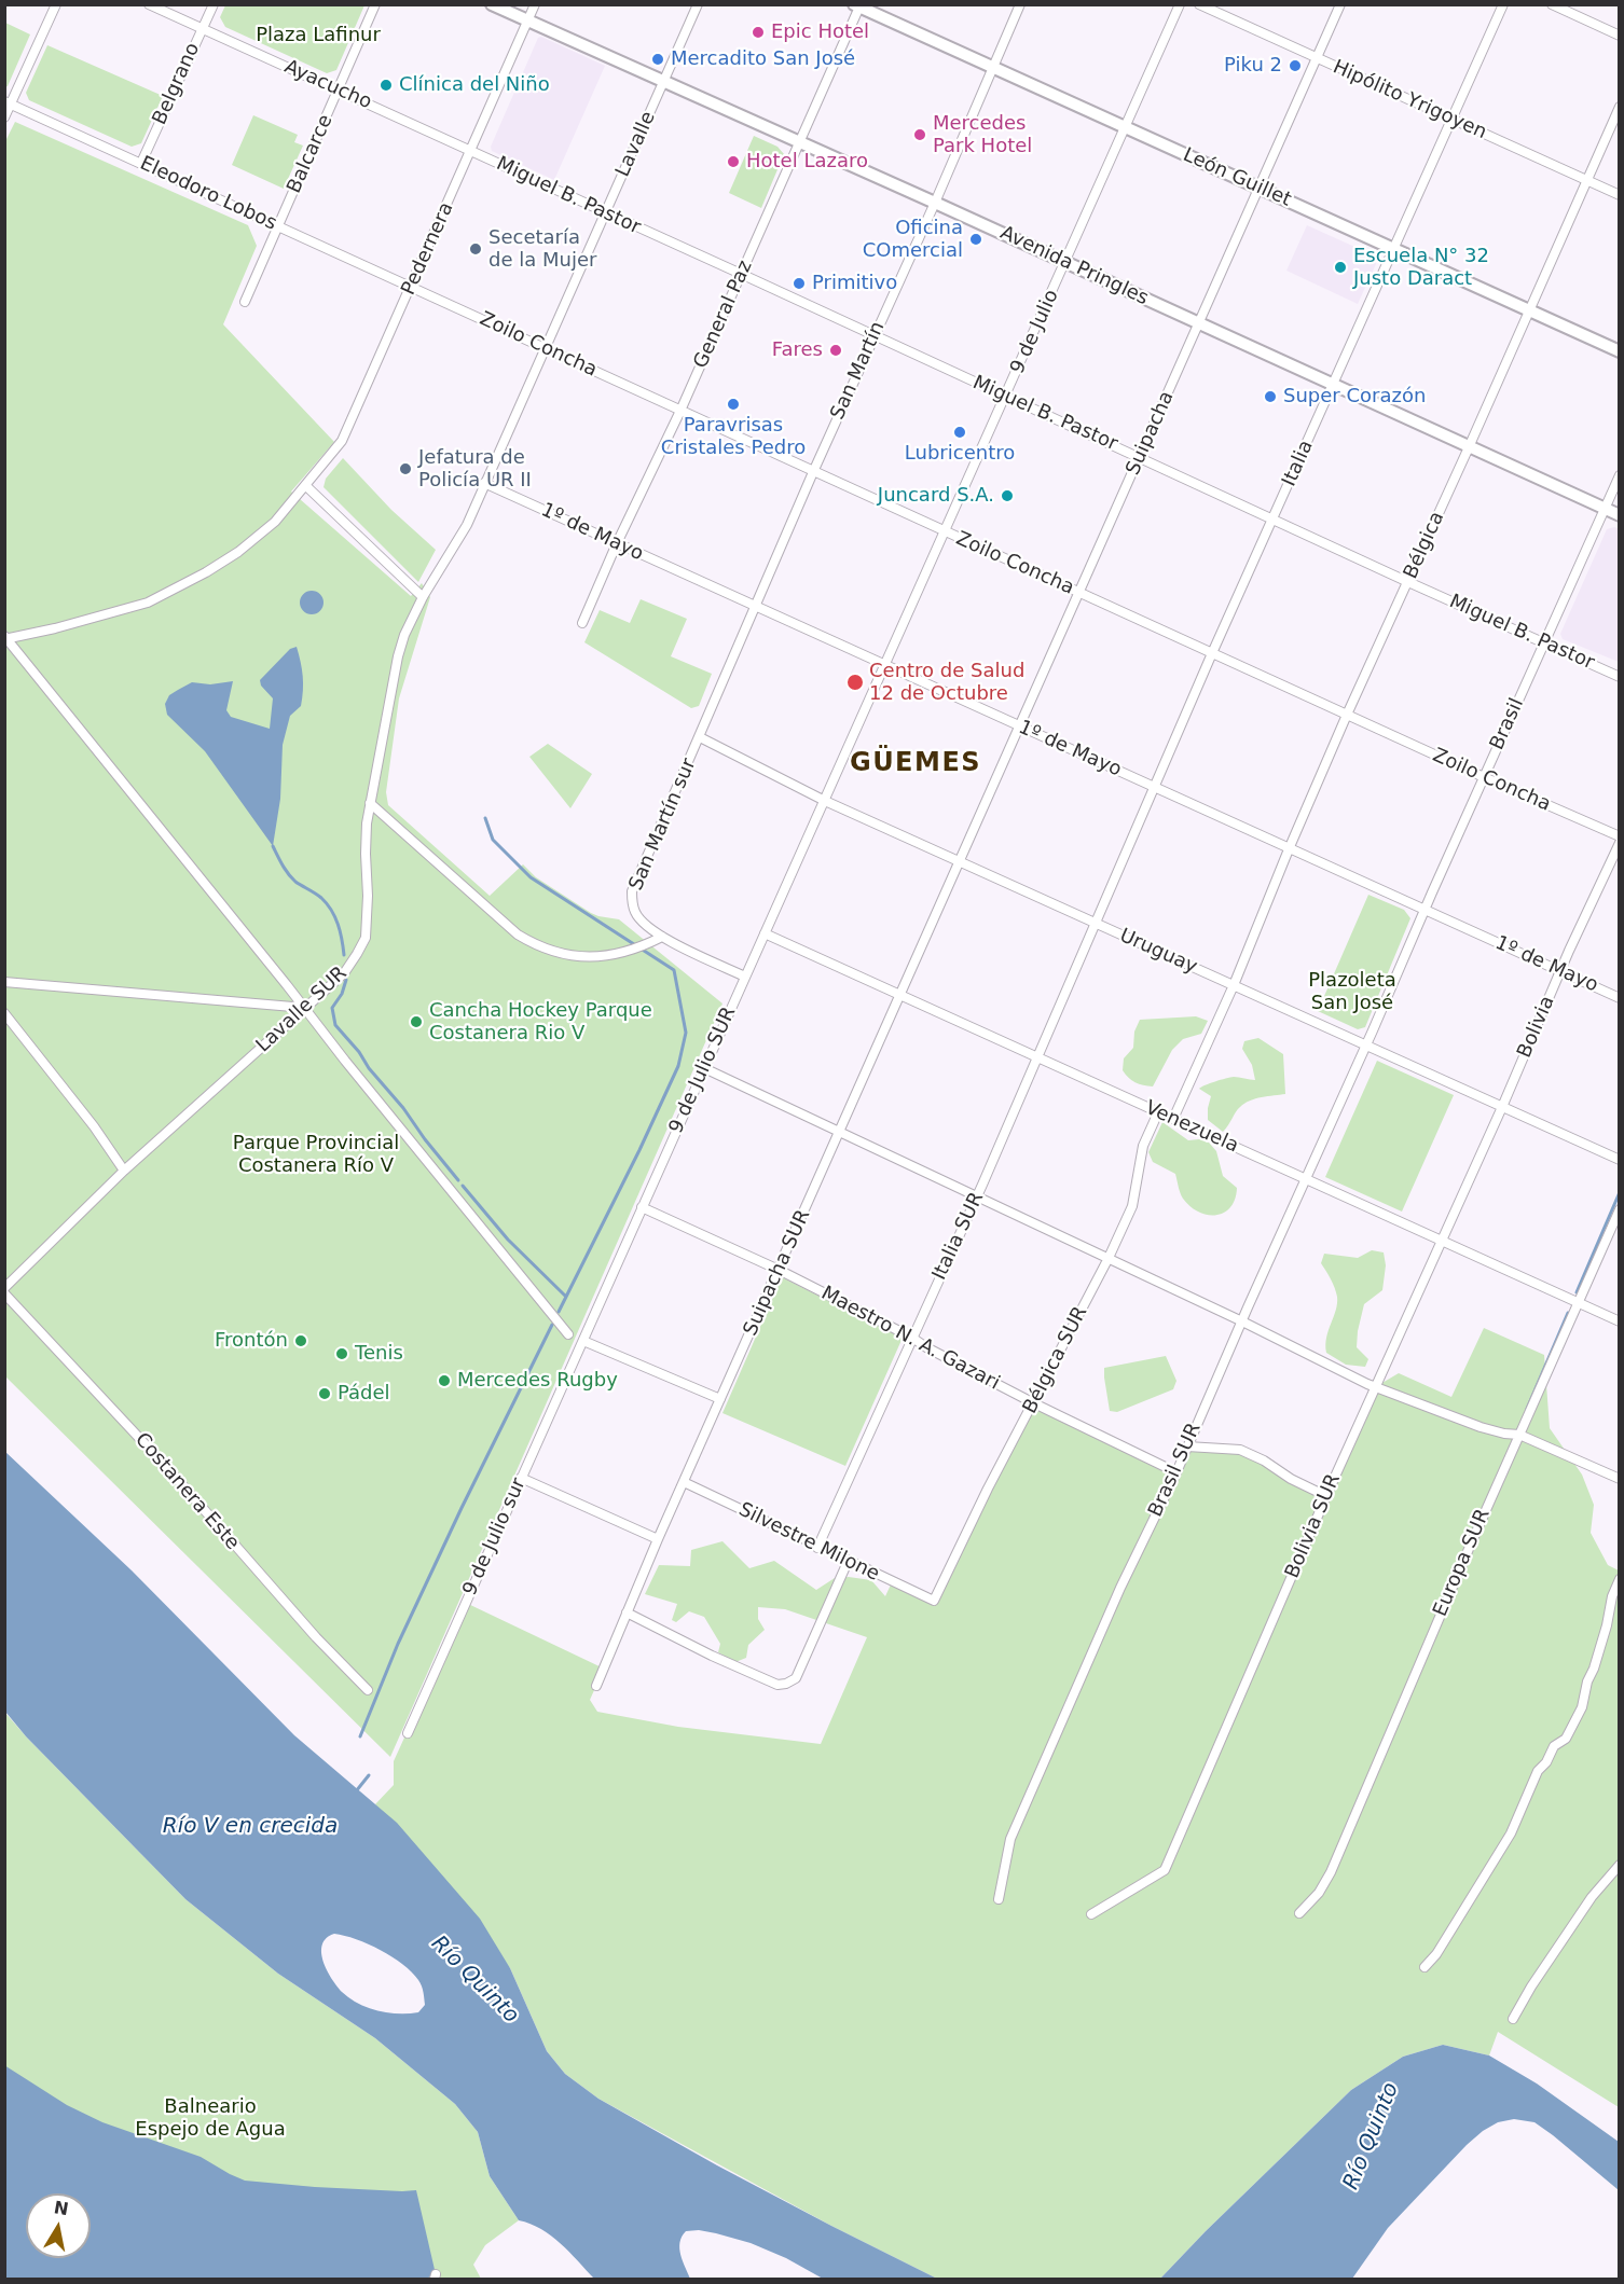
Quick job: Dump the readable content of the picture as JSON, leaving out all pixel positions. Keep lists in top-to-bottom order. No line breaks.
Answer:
{"streets":{"main road":["León Guillet","Avenida Pringles"],"street":["Belgrano","Ayacucho","Hipólito Yrigoyen","Lavalle","Balcarce","Eleodoro Lobos","Miguel B. Pastor","Pedernera","General Paz","9 de Julio","Zoilo Concha","San Martín","Suipacha","Italia","1º de Mayo","Bélgica","Brasil","San Martín sur","Uruguay","Lavalle SUR","Bolivia","9 de Julio SUR","Venezuela","Italia SUR","Suipacha SUR","Maestro N. A. Gazari","Bélgica SUR","Brasil SUR","Costanera Este","Bolivia SUR","9 de Julio sur","Silvestre Milone","Europa SUR"]},"crossings":[["Belgrano","Ayacucho"],["Belgrano","Eleodoro Lobos"],["Ayacucho","Balcarce"],["Ayacucho","Miguel B. Pastor"],["Ayacucho","Pedernera"],["Hipólito Yrigoyen","Suipacha"],["Hipólito Yrigoyen","Italia"],["Hipólito Yrigoyen","Bélgica"],["Lavalle","Miguel B. Pastor"],["Lavalle","Avenida Pringles"],["Lavalle","Zoilo Concha"],["Lavalle","1º de Mayo"],["Lavalle","Lavalle SUR"],["Balcarce","Eleodoro Lobos"],["León Guillet","General Paz"],["León Guillet","9 de Julio"],["León Guillet","San Martín"],["León Guillet","Suipacha"],["León Guillet","Italia"],["León Guillet","Bélgica"],["Eleodoro Lobos","Pedernera"],["Eleodoro Lobos","Zoilo Concha"],["Miguel B. Pastor","Pedernera"],["Miguel B. Pastor","General Paz"],["Miguel B. Pastor","9 de Julio"],["Miguel B. Pastor","San Martín"],["Miguel B. Pastor","Suipacha"],["Miguel B. Pastor","Italia"],["Miguel B. Pastor","Bélgica"],["Miguel B. Pastor","Brasil"],["Pedernera","Avenida Pringles"],["Pedernera","Zoilo Concha"],["Avenida Pringles","General Paz"],["Avenida Pringles","9 de Julio"],["Avenida Pringles","San Martín"],["Avenida Pringles","Suipacha"],["Avenida Pringles","Italia"],["Avenida Pringles","Bélgica"],["Avenida Pringles","Brasil"],["General Paz","Zoilo Concha"],["General Paz","1º de Mayo"],["9 de Julio","Zoilo Concha"],["9 de Julio","1º de Mayo"],["9 de Julio","Uruguay"],["9 de Julio","9 de Julio SUR"],["Zoilo Concha","San Martín"],["Zoilo Concha","Suipacha"],["Zoilo Concha","Italia"],["Zoilo Concha","Bélgica"],["Zoilo Concha","Brasil"],["San Martín","1º de Mayo"],["San Martín","San Martín sur"],["San Martín","Uruguay"],["Suipacha","1º de Mayo"],["Suipacha","Uruguay"],["Suipacha","Suipacha SUR"],["Italia","1º de Mayo"],["Italia","Uruguay"],["Italia","Italia SUR"],["1º de Mayo","Bélgica"],["1º de Mayo","Brasil"],["1º de Mayo","Bolivia"],["Bélgica","Uruguay"],["Brasil","Uruguay"],["Brasil","Brasil SUR"],["San Martín sur","Uruguay"],["Uruguay","Bolivia"],["Uruguay","9 de Julio SUR"],["Uruguay","Italia SUR"],["Uruguay","Suipacha SUR"],["Uruguay","Brasil SUR"],["Uruguay","Bolivia SUR"],["Bolivia","Bolivia SUR"],["9 de Julio SUR","Venezuela"],["9 de Julio SUR","Maestro N. A. Gazari"],["9 de Julio SUR","9 de Julio sur"],["Venezuela","Italia SUR"],["Venezuela","Suipacha SUR"],["Venezuela","Bélgica SUR"],["Venezuela","Brasil SUR"],["Venezuela","Bolivia SUR"],["Venezuela","Europa SUR"],["Italia SUR","Maestro N. A. Gazari"],["Italia SUR","Silvestre Milone"],["Suipacha SUR","Maestro N. A. Gazari"],["Suipacha SUR","Silvestre Milone"],["Maestro N. A. Gazari","Bélgica SUR"],["Maestro N. A. Gazari","Brasil SUR"],["Bélgica SUR","Silvestre Milone"]],"districts":["GÜEMES"],"water":["Río V en crecida","Río Quinto"],"parks":["Plaza Lafinur","Plazoleta San José","Parque Provincial Costanera Río V","Balneario Espejo de Agua"],"places":["Epic Hotel","Mercadito San José","Piku 2","Clínica del Niño","Mercedes Park Hotel","Hotel Lazaro","Oficina COmercial","Secetaría de la Mujer","Escuela N° 32 Justo Daract","Primitivo","Fares","Super Corazón","Paravrisas Cristales Pedro","Lubricentro","Jefatura de Policía UR II","Juncard S.A.","Centro de Salud 12 de Octubre","Cancha Hockey Parque Costanera Rio V","Frontón","Tenis","Mercedes Rugby","Pádel"],"north":"top"}
